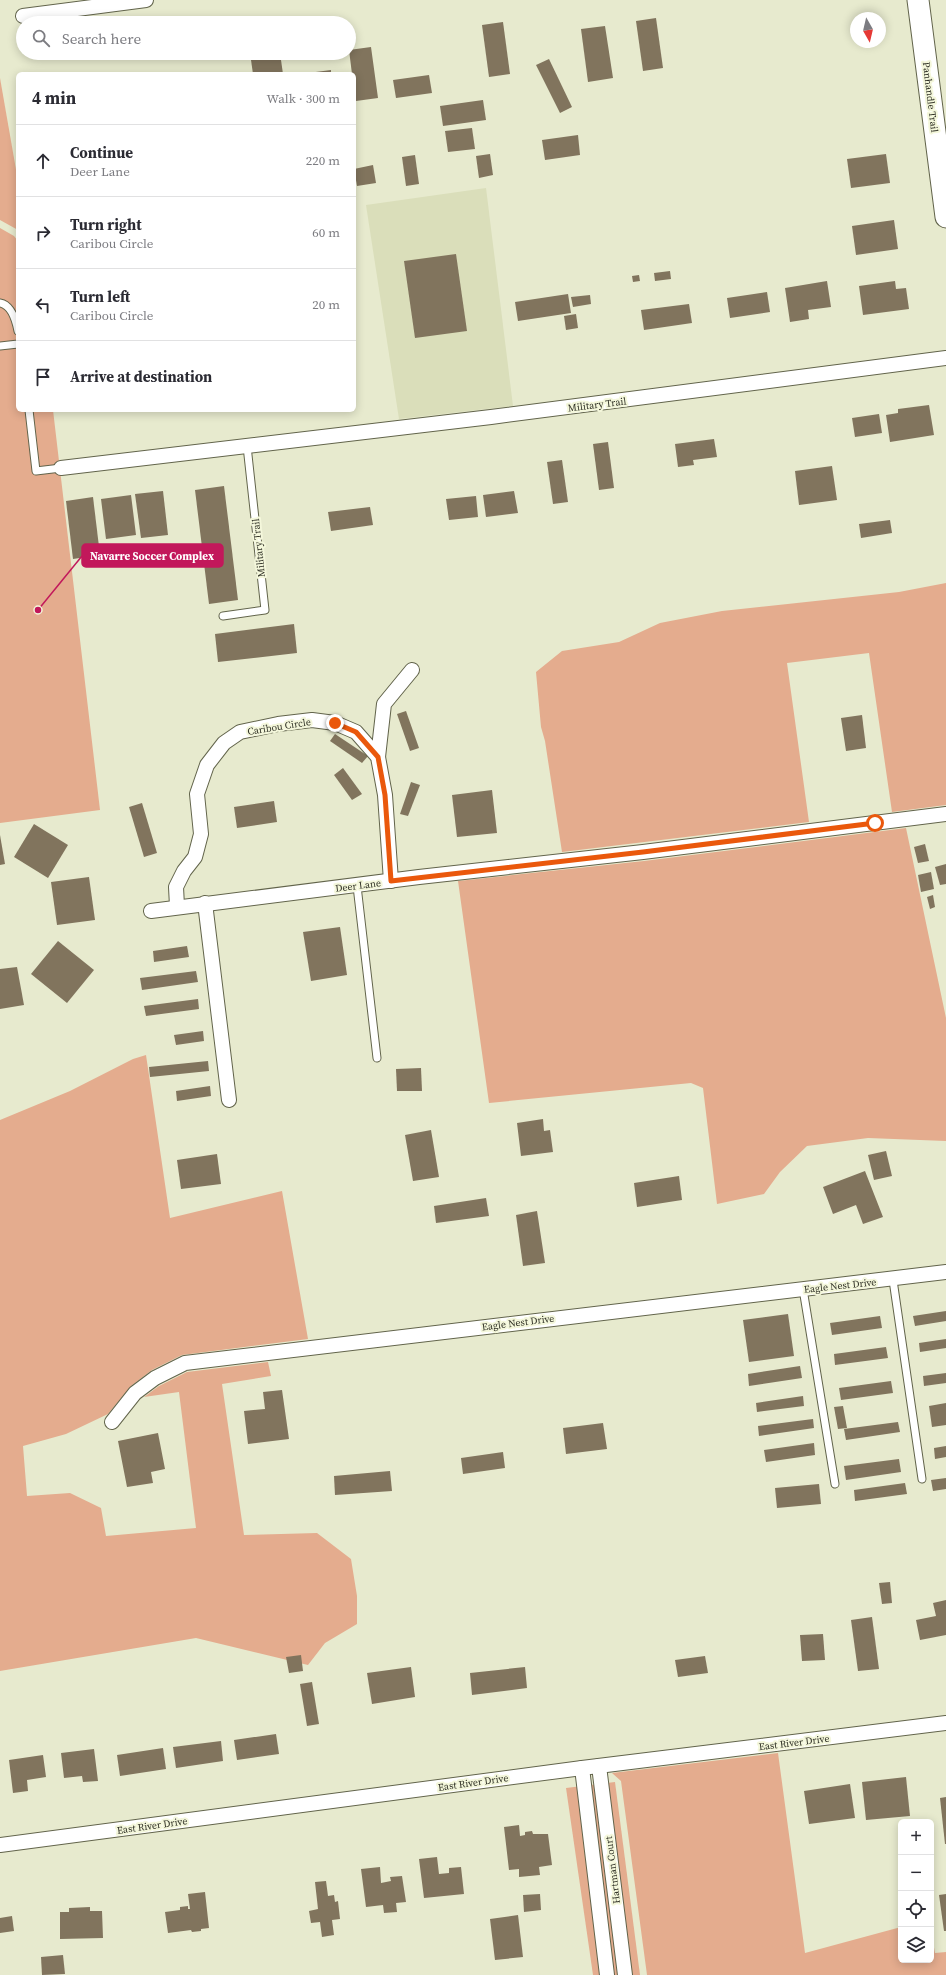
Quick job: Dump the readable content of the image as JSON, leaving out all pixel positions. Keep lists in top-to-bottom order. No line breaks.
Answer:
{"streets":{"street":["Panhandle Trail","Military Trail","Caribou Circle","Deer Lane","Eagle Nest Drive","East River Drive","Hartman Court"]},"crossings":[["Caribou Circle","Deer Lane"],["East River Drive","Hartman Court"]],"places":["Navarre Soccer Complex"],"north":"bottom","page":{"search":"Search here","heading":["4 min","Walk · 300 m"],"list":[["Continue","Deer Lane","220 m"],["Turn right","Caribou Circle","60 m"],["Turn left","Caribou Circle","20 m"],"Arrive at destination"],"map_buttons":["+","−"]}}
